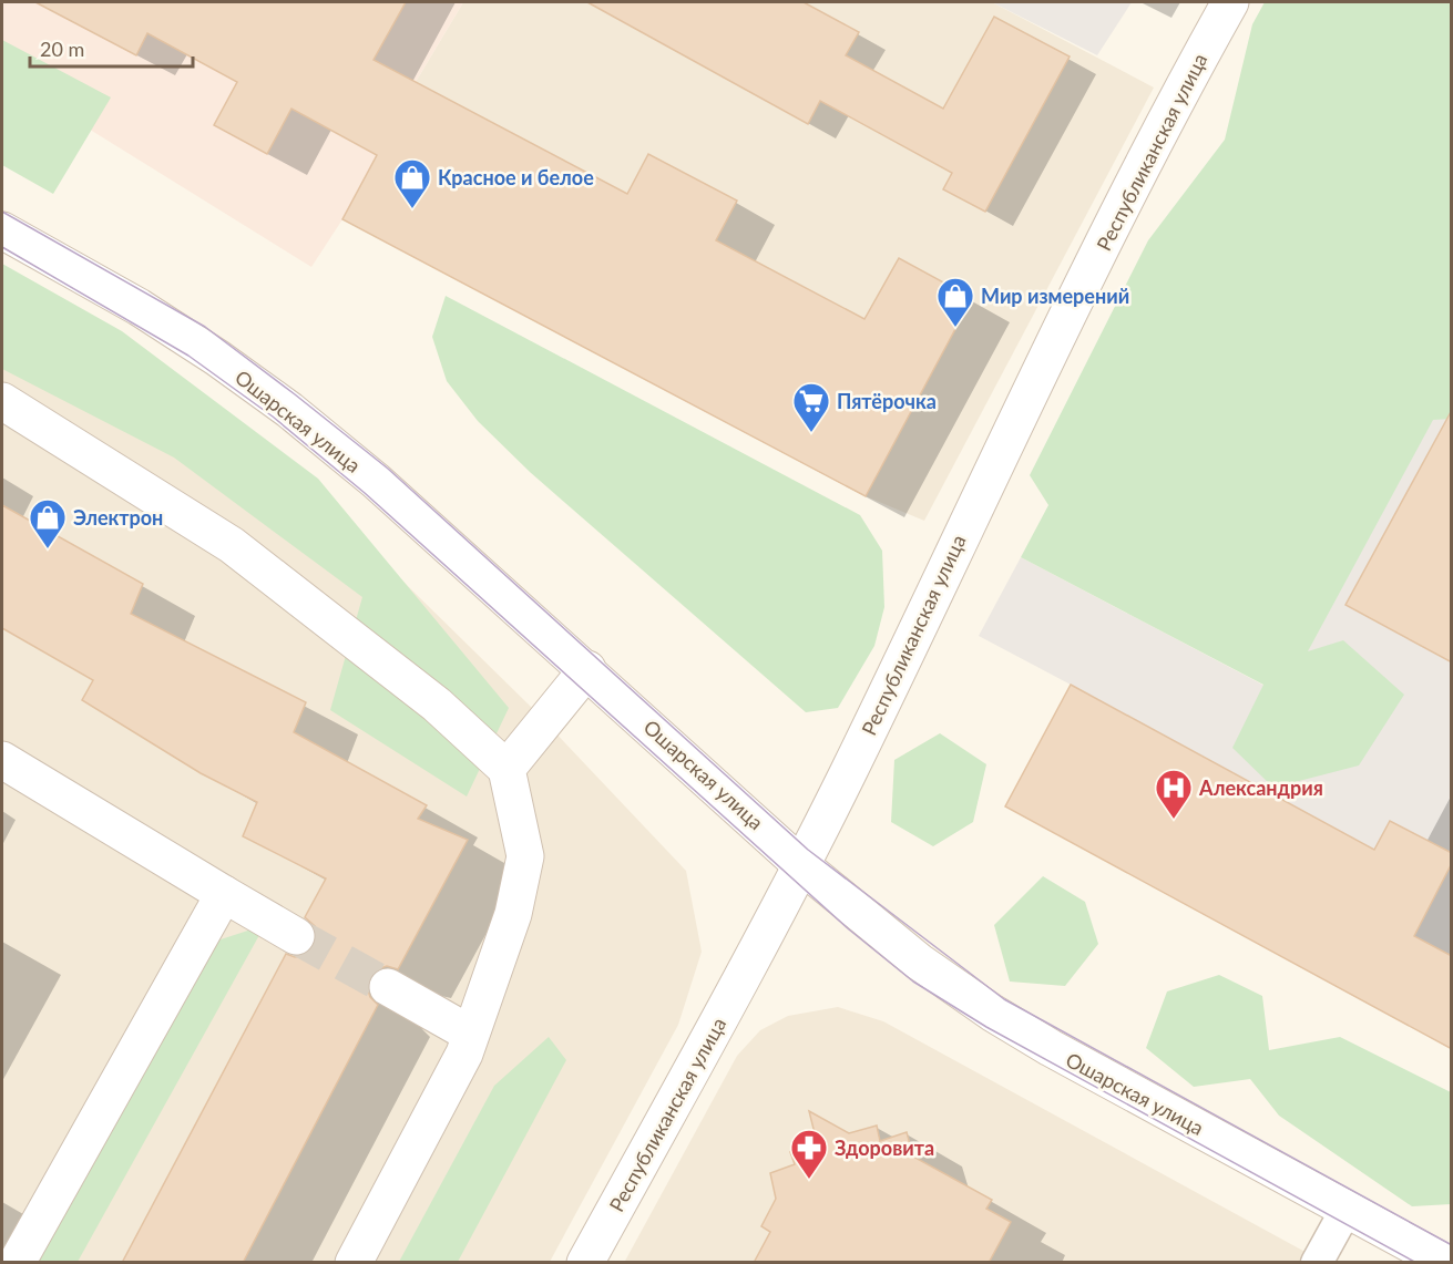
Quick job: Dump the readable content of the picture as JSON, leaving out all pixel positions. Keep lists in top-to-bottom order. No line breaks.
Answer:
{"streets":{"street":["Республиканская улица","Ошарская улица"]},"crossings":[["Республиканская улица","Ошарская улица"]],"places":{"shop":["Красное и белое","Мир измерений","Электрон"],"supermarket":["Пятёрочка"],"hospital":["Александрия"],"pharmacy":["Здоровита"]},"scale_bar":"20 m"}
